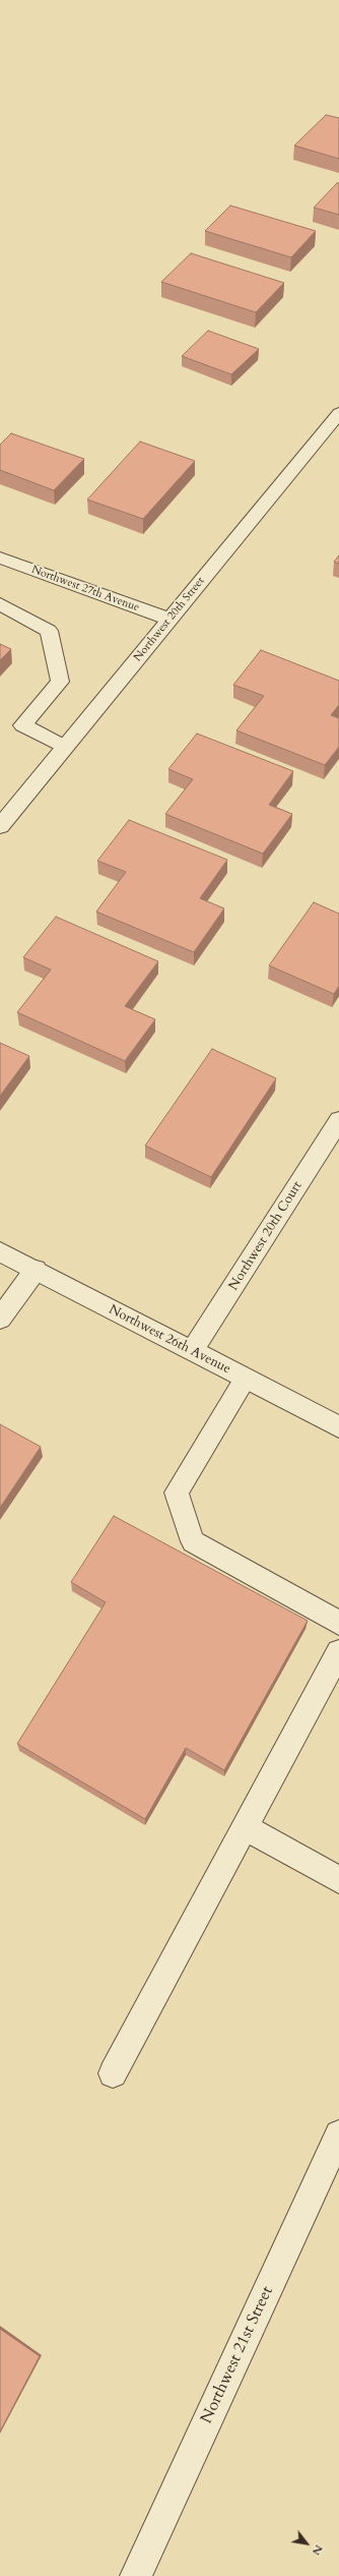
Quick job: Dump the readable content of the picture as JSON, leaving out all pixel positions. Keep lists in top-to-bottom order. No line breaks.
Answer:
{"streets":{"street":["Northwest 27th Avenue","Northwest 20th Street","Northwest 20th Court","Northwest 26th Avenue","Northwest 21st Street"]},"crossings":[["Northwest 27th Avenue","Northwest 20th Street"],["Northwest 20th Court","Northwest 26th Avenue"]],"north":"bottom right"}
